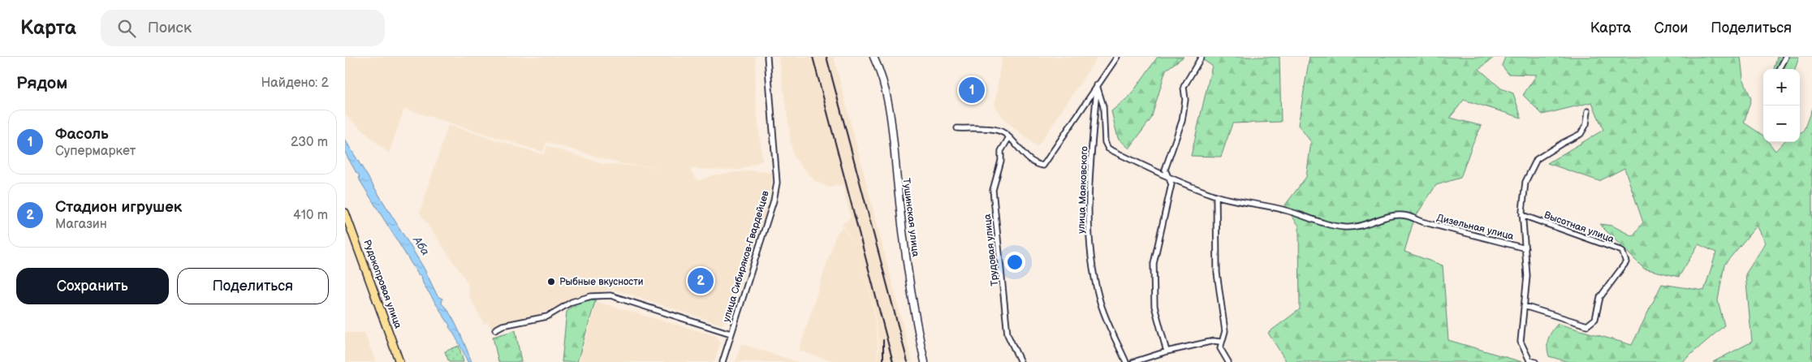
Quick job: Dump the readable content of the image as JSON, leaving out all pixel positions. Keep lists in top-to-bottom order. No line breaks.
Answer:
{"streets":{"main road":["Тушинская улица","Рудокопровая улица"],"street":["улица Маяковского","Дизельная улица","Высотная улица","Трудовая улица","улица Сибиряков-Гвардейцев"]},"crossings":[["улица Маяковского","Дизельная улица"]],"water":["Аба"],"places":["Рыбные вкусности"],"page":{"header":"Карта","search":"Поиск","nav":["Карта","Слои","Поделиться"],"heading":["Рядом","Найдено: 2"],"map_buttons":["+","−"],"pins":["1","2"],"list":[{"mark":"1","name":"Фасоль","note":"Супермаркет","value":"230 m"},{"mark":"2","name":"Стадион игрушек","note":"Магазин","value":"410 m"}],"buttons":["Сохранить","Поделиться"]}}
